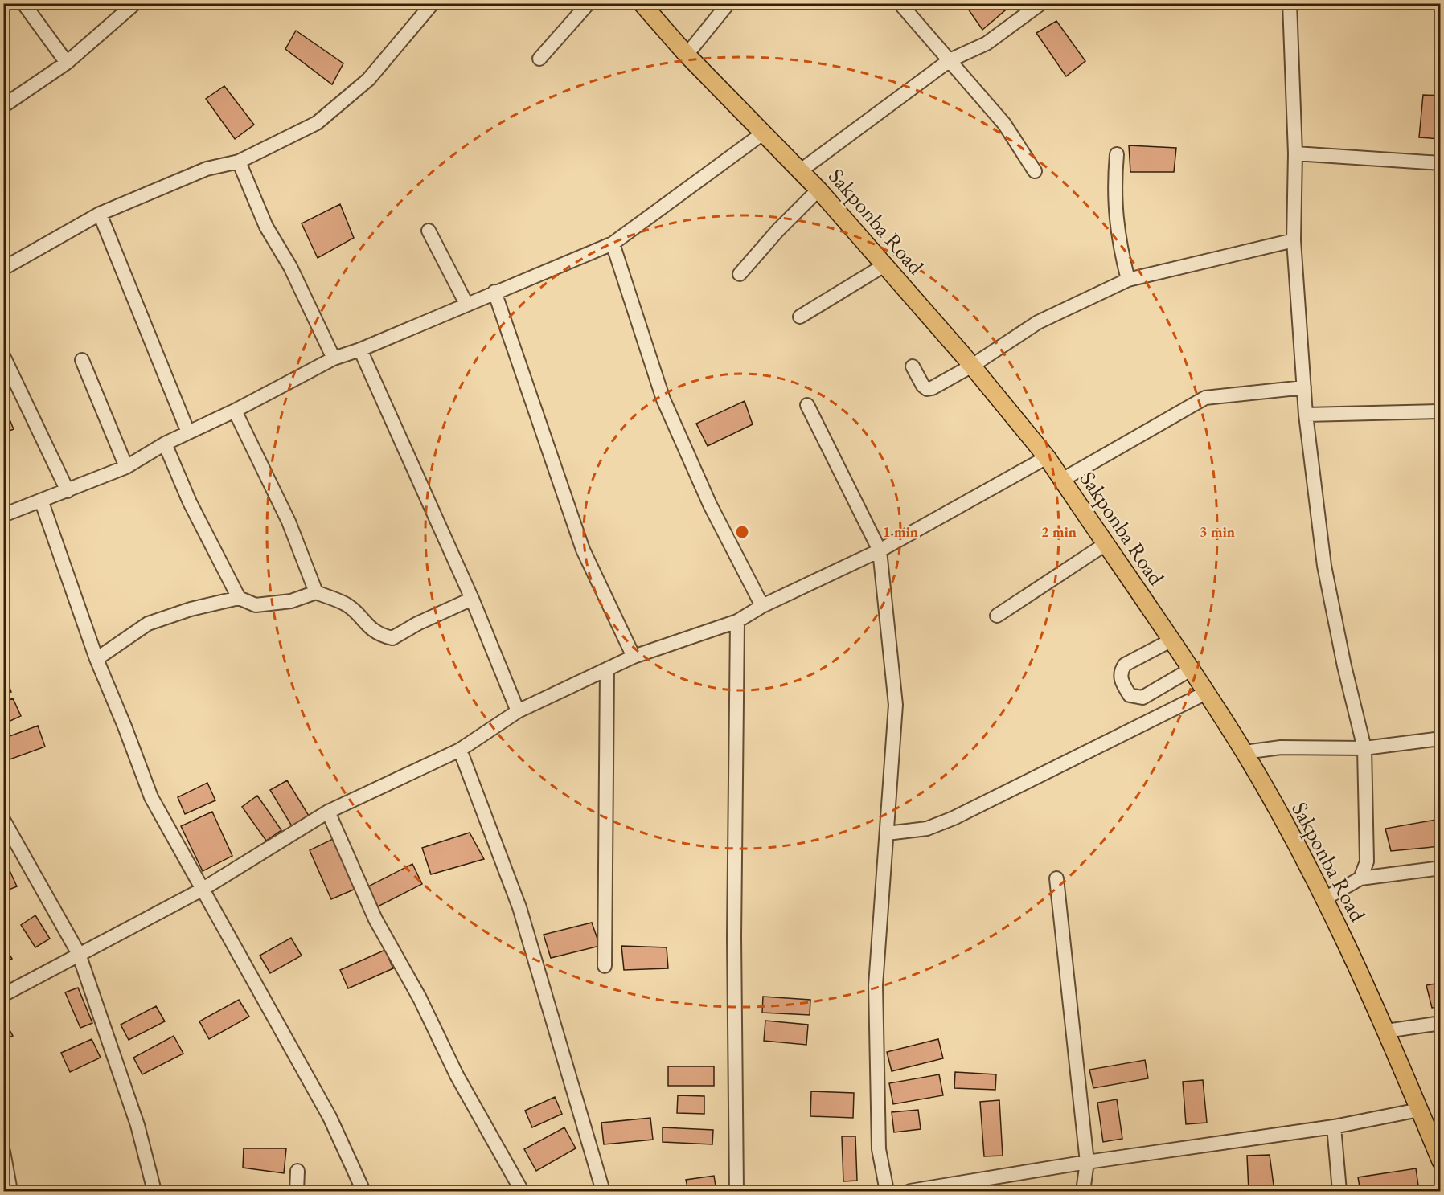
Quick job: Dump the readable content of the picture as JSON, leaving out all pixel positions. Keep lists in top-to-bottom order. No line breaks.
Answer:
{"streets":{"main road":["Sakponba Road"]},"rings":["1 min","2 min","3 min"]}
